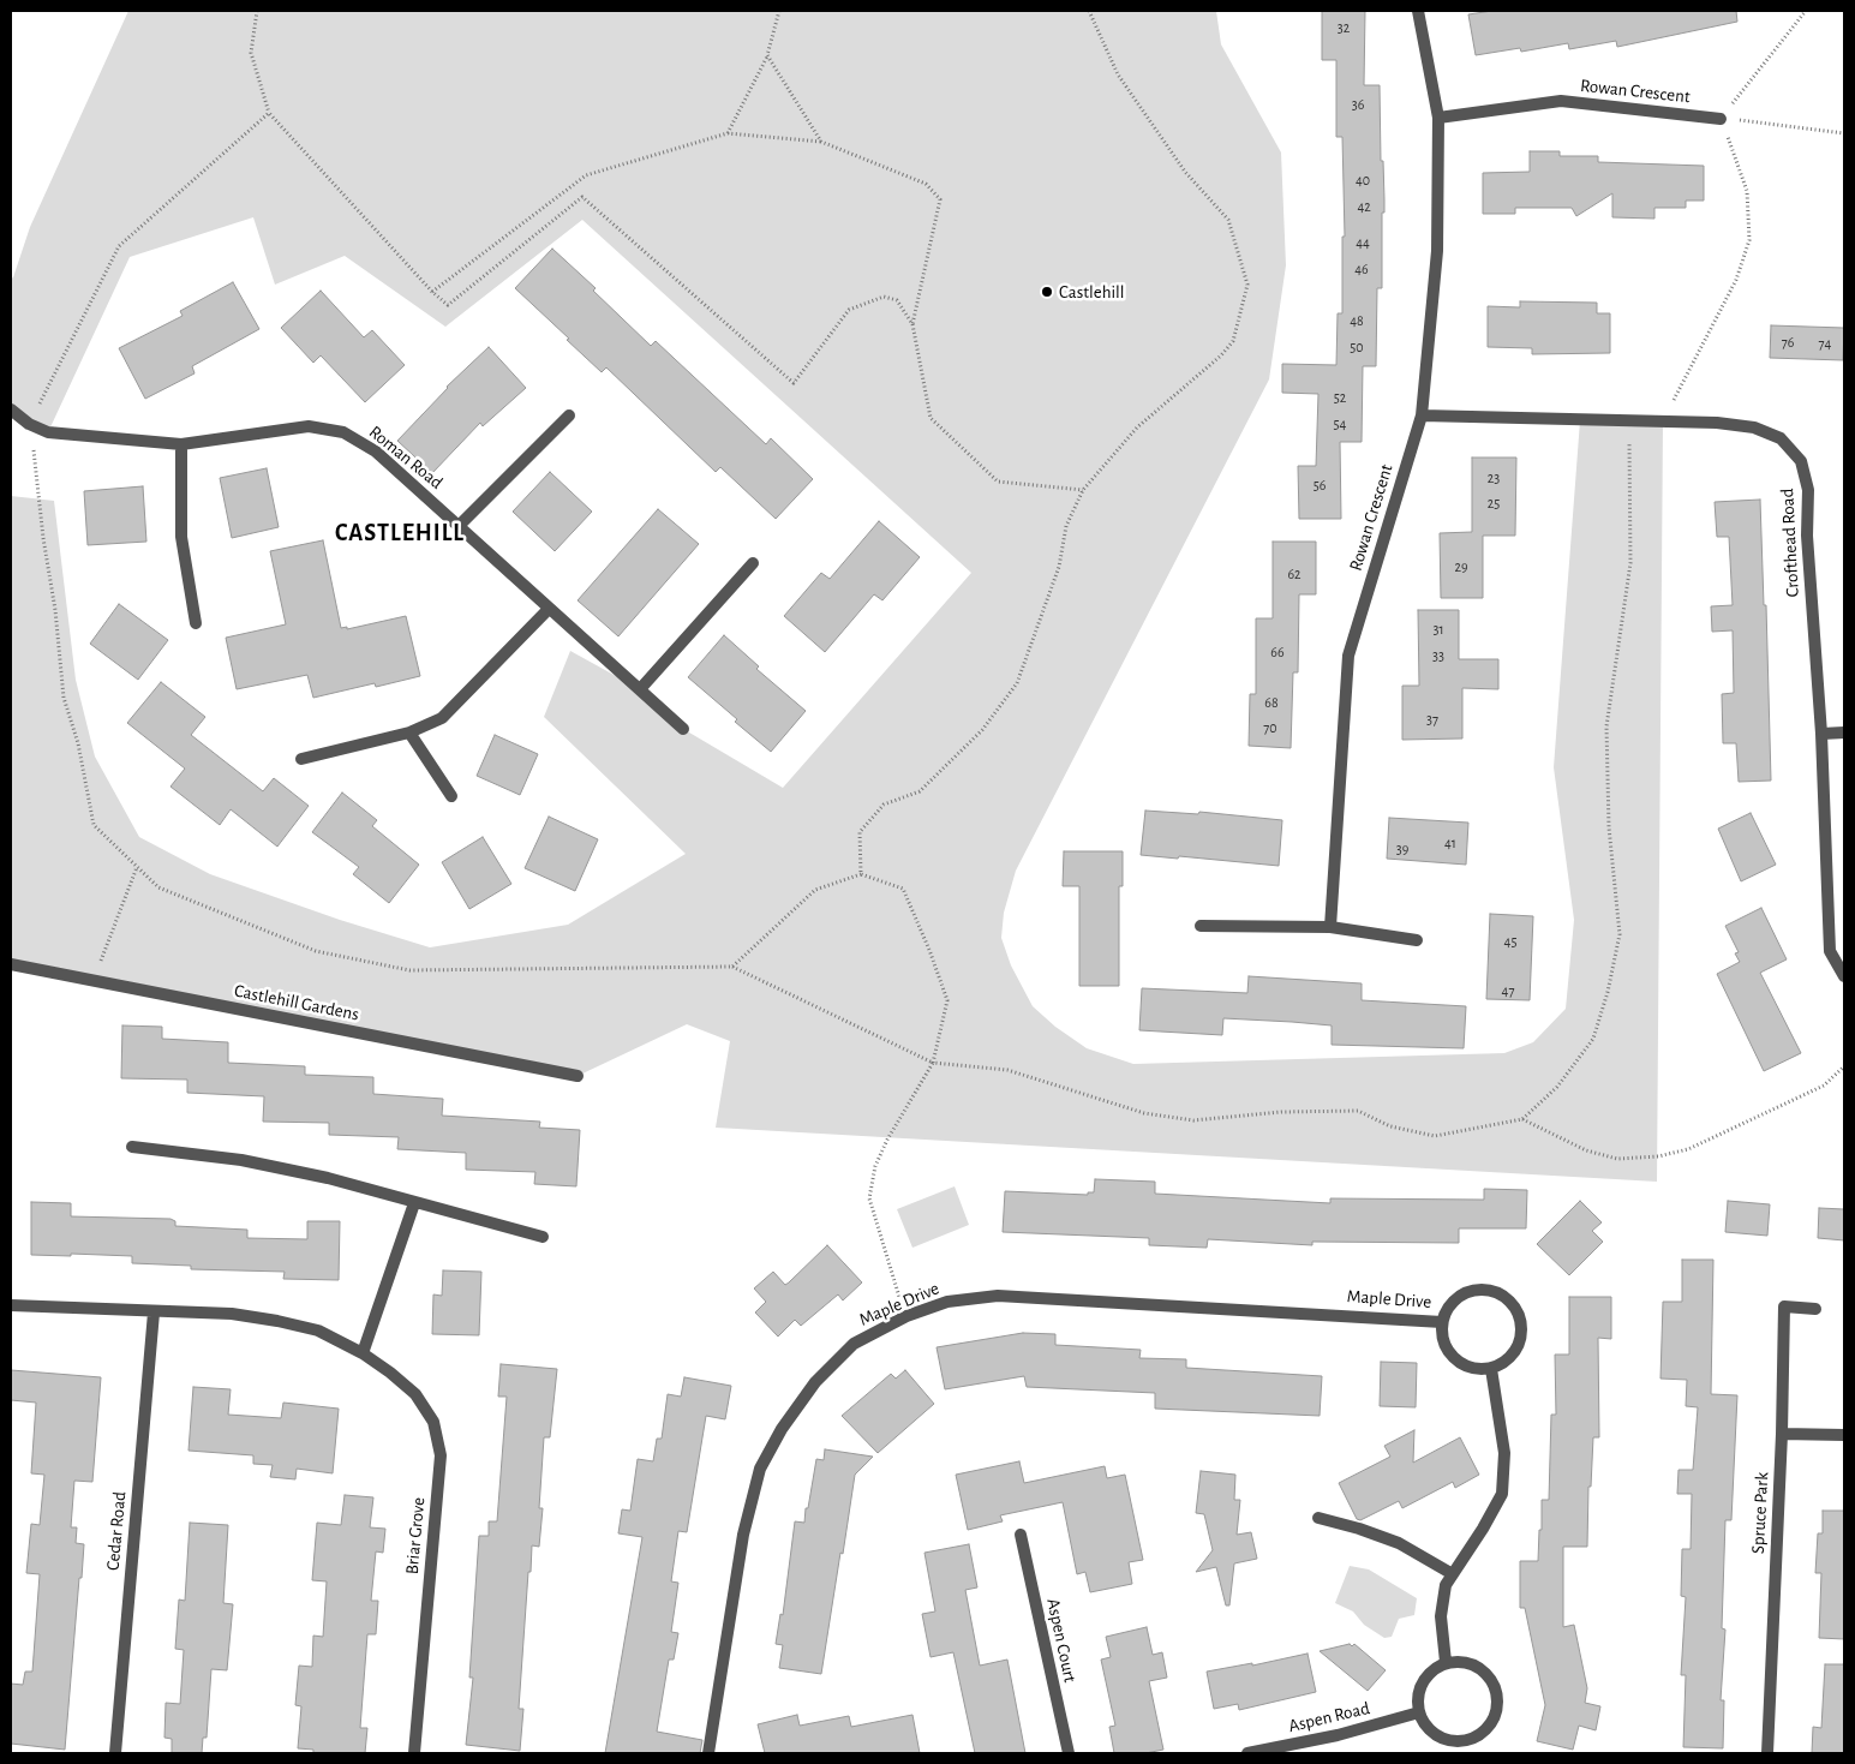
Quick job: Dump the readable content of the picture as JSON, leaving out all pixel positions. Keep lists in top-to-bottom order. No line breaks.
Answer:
{"streets":{"street":["Rowan Crescent","Roman Road","Crofthead Road","Castlehill Gardens","Maple Drive","Spruce Park","Cedar Road","Briar Grove","Aspen Court","Aspen Road"]},"crossings":[["Rowan Crescent","Crofthead Road"],["Cedar Road","Briar Grove"]],"districts":["CASTLEHILL"],"places":["Castlehill"],"house_numbers":["32","36","40","42","44","46","48","76","74","50","52","54","23","56","25","29","62","31","66","33","68","37","70","41","39","45","47"]}
